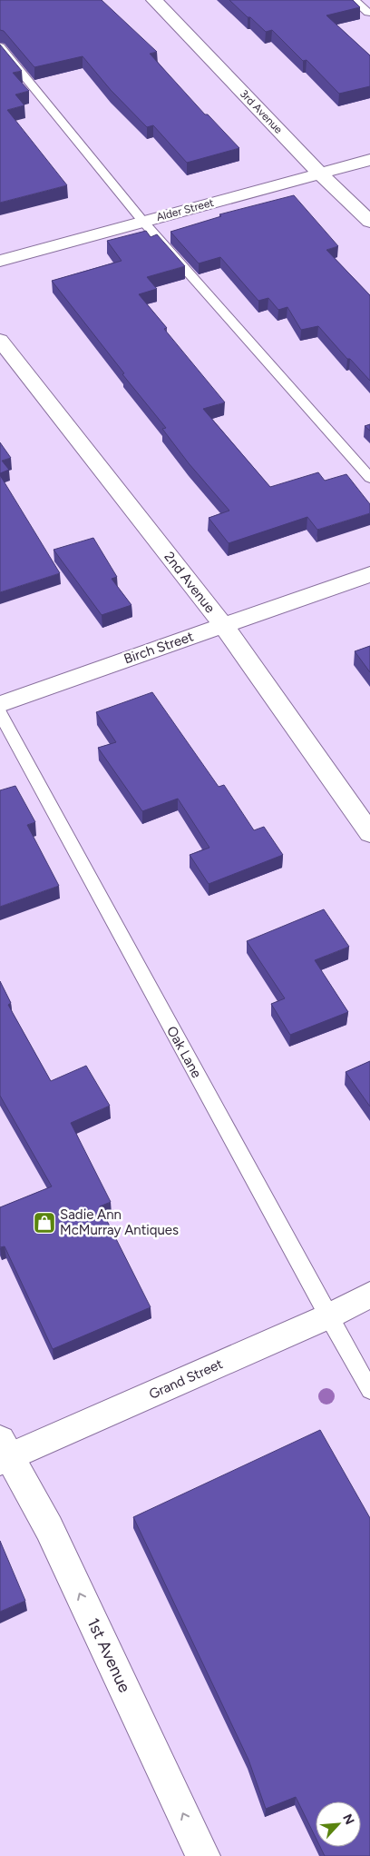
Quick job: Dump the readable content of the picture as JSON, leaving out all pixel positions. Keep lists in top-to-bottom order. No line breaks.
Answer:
{"streets":{"street":["3rd Avenue","Alder Street","2nd Avenue","Birch Street","Grand Street","1st Avenue"],"lane":["Oak Lane"]},"crossings":[["3rd Avenue","Alder Street"],["2nd Avenue","Birch Street"],["Oak Lane","Grand Street"],["Grand Street","1st Avenue"]],"one_way":["1st Avenue"],"places":{"shop":["Sadie Ann McMurray Antiques"]},"north":"top right"}
